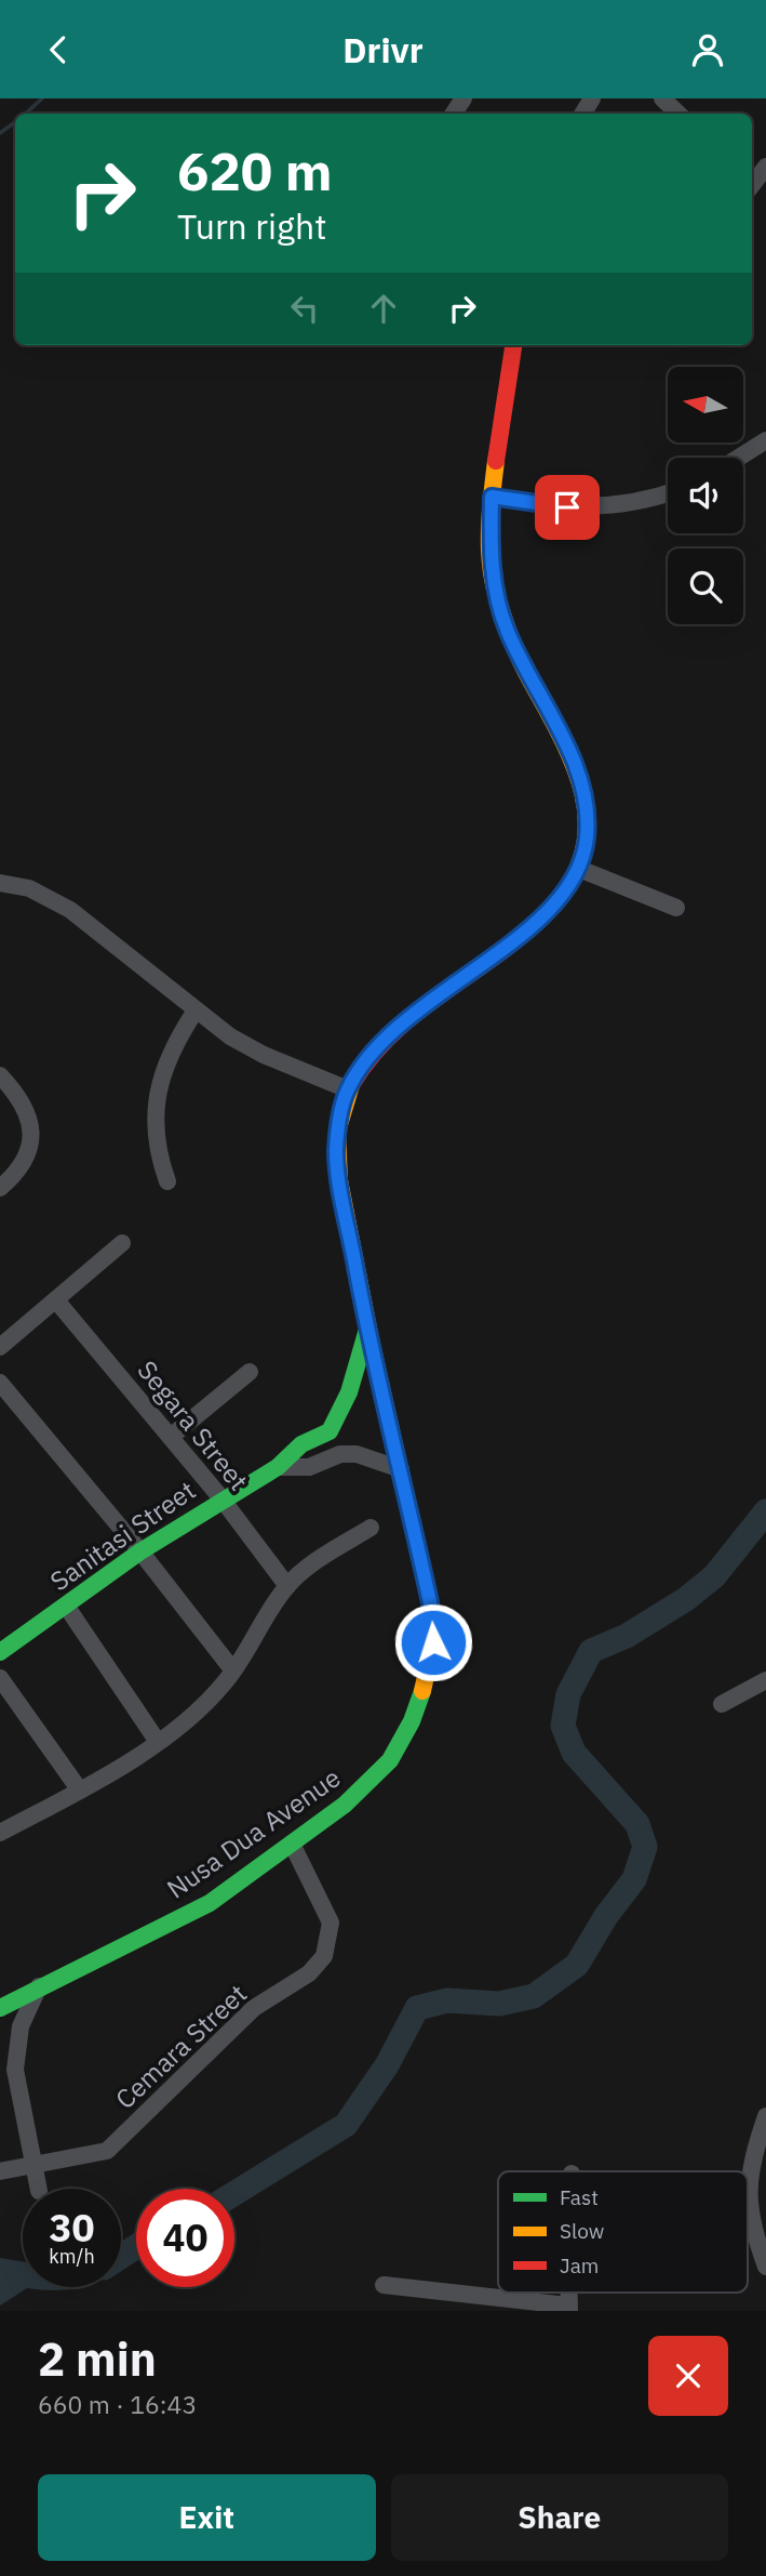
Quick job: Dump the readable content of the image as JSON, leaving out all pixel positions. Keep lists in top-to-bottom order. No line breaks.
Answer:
{"streets":{"street":["Segara Street","Sanitasi Street","Nusa Dua Avenue","Cemara Street"]},"crossings":[["Segara Street","Sanitasi Street"],["Nusa Dua Avenue","Cemara Street"]],"legend":["Fast","Slow","Jam"],"north":"left","page":{"header":"Drivr","turn":["620 m","Turn right"],"speed":"30 km/h","limit":"40","heading":["2 min","660 m · 16:43"],"buttons":["Exit","Share"]}}
